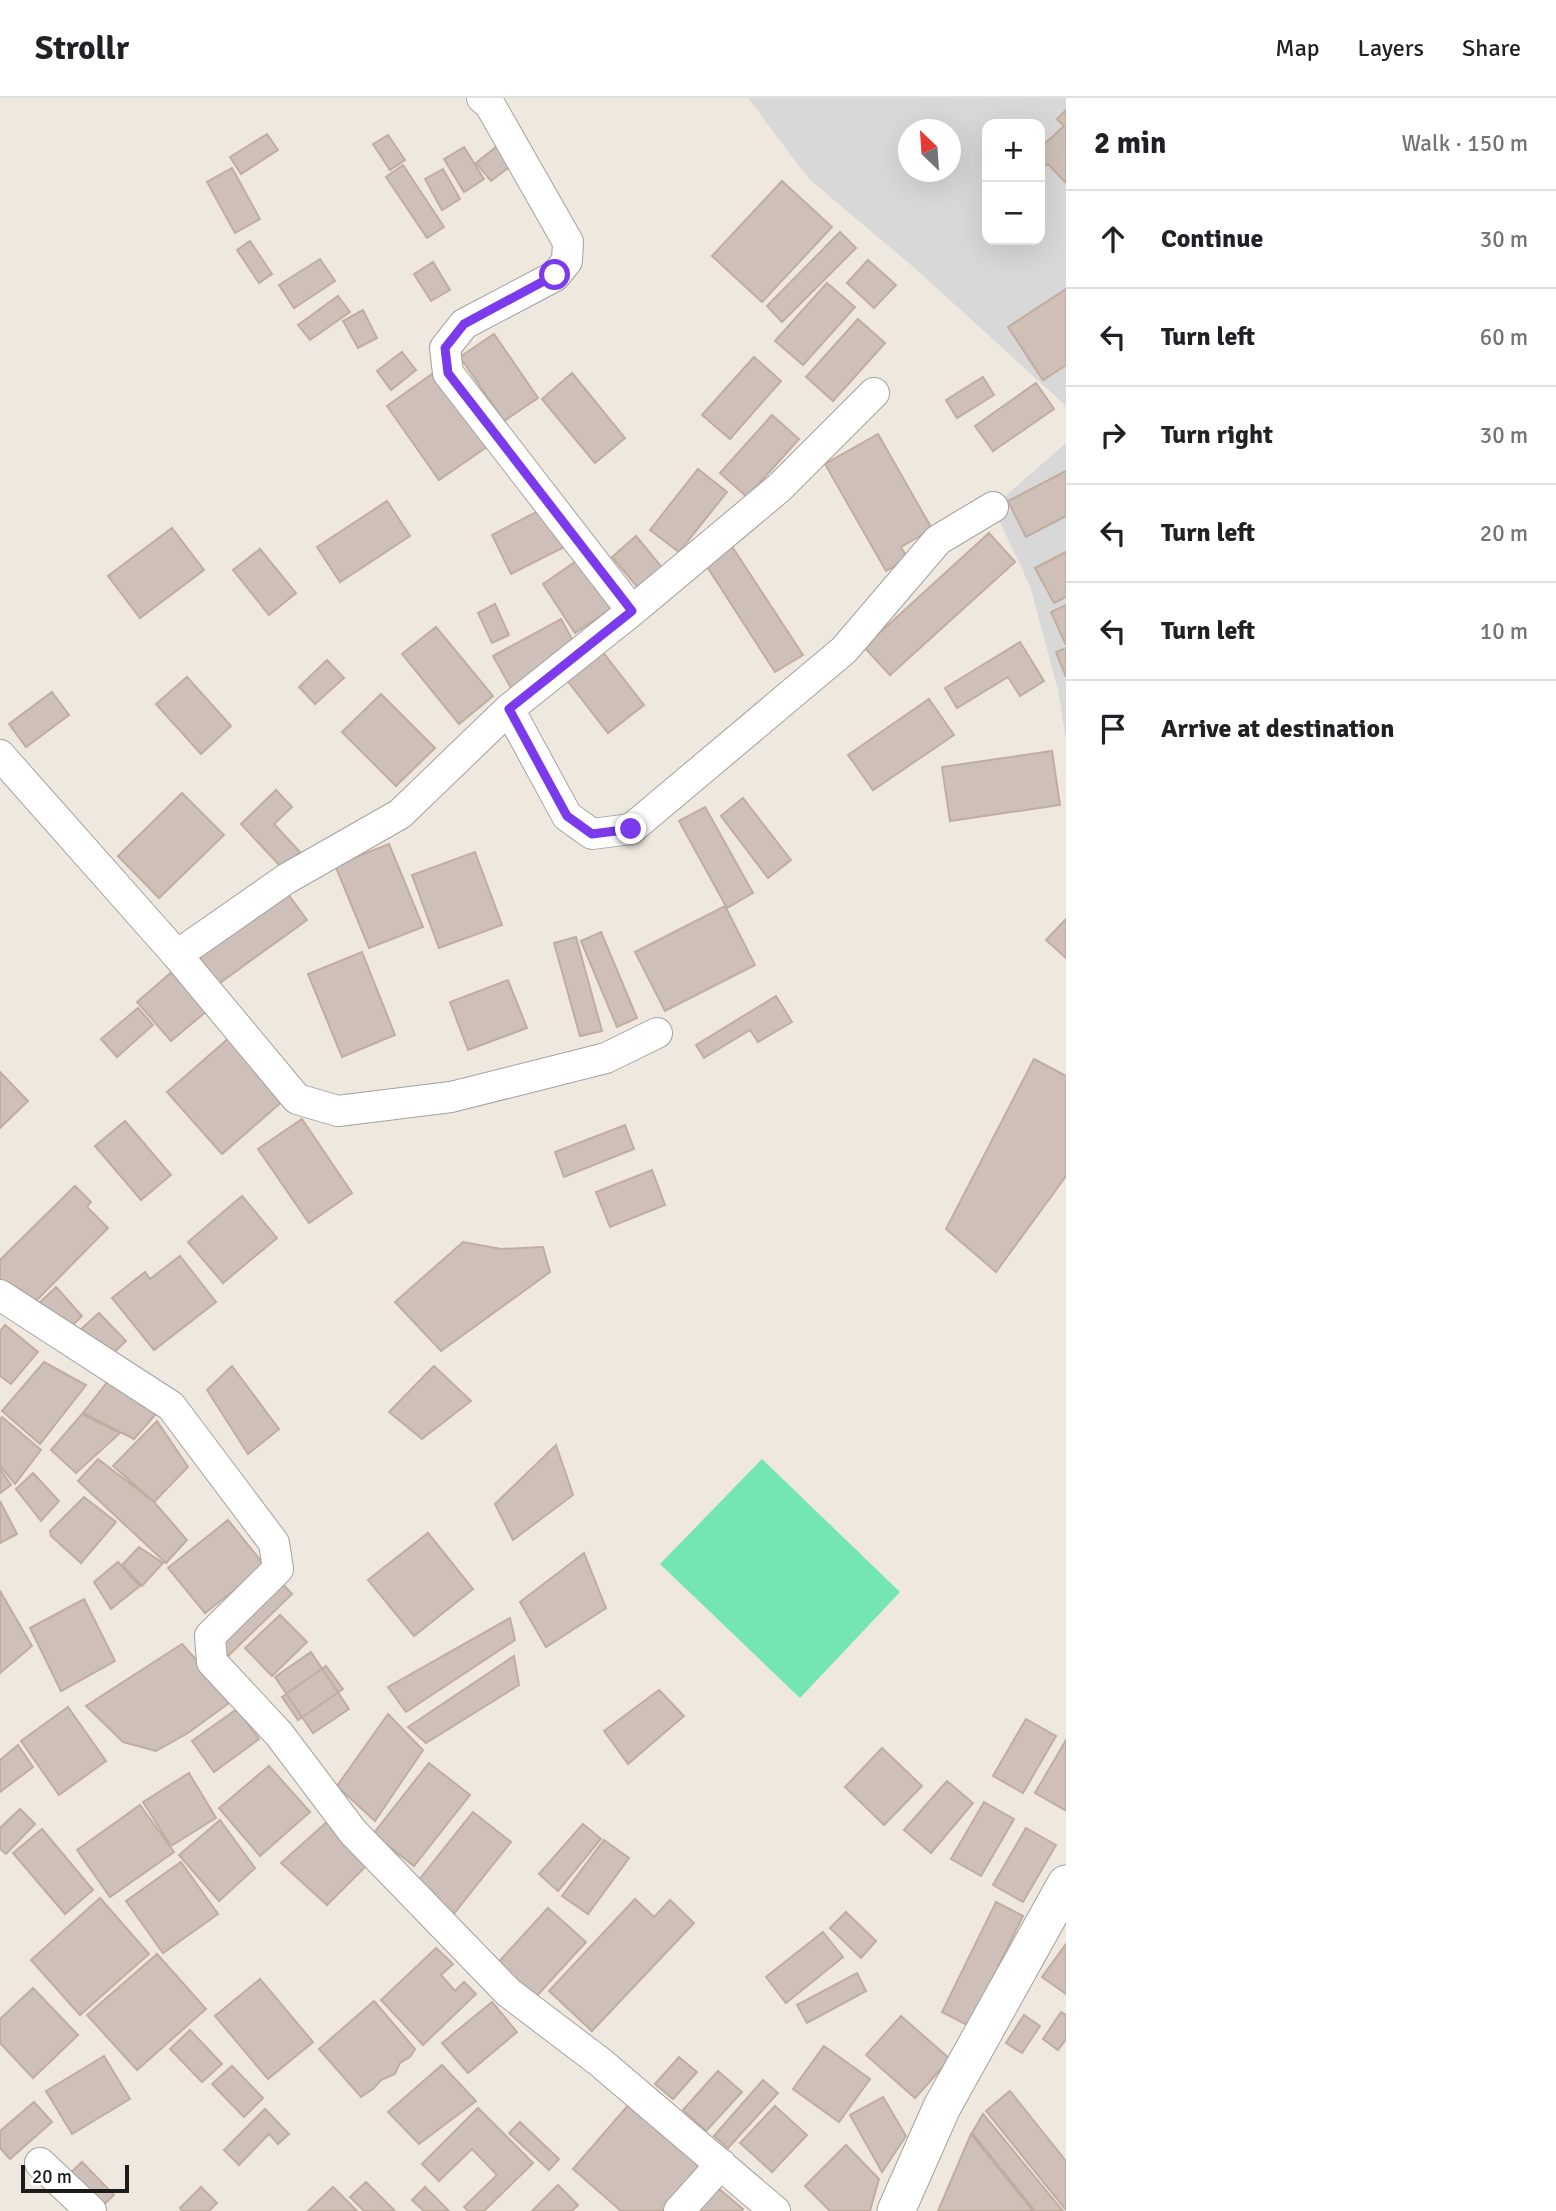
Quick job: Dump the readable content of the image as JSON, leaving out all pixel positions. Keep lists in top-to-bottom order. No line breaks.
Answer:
{"scale_bar":"20 m","north":"top left","page":{"header":"Strollr","nav":["Map","Layers","Share"],"heading":["2 min","Walk · 150 m"],"map_buttons":["+","−"],"list":[["Continue","30 m"],["Turn left","60 m"],["Turn right","30 m"],["Turn left","20 m"],["Turn left","10 m"],"Arrive at destination"],"scale":"20 m"}}
